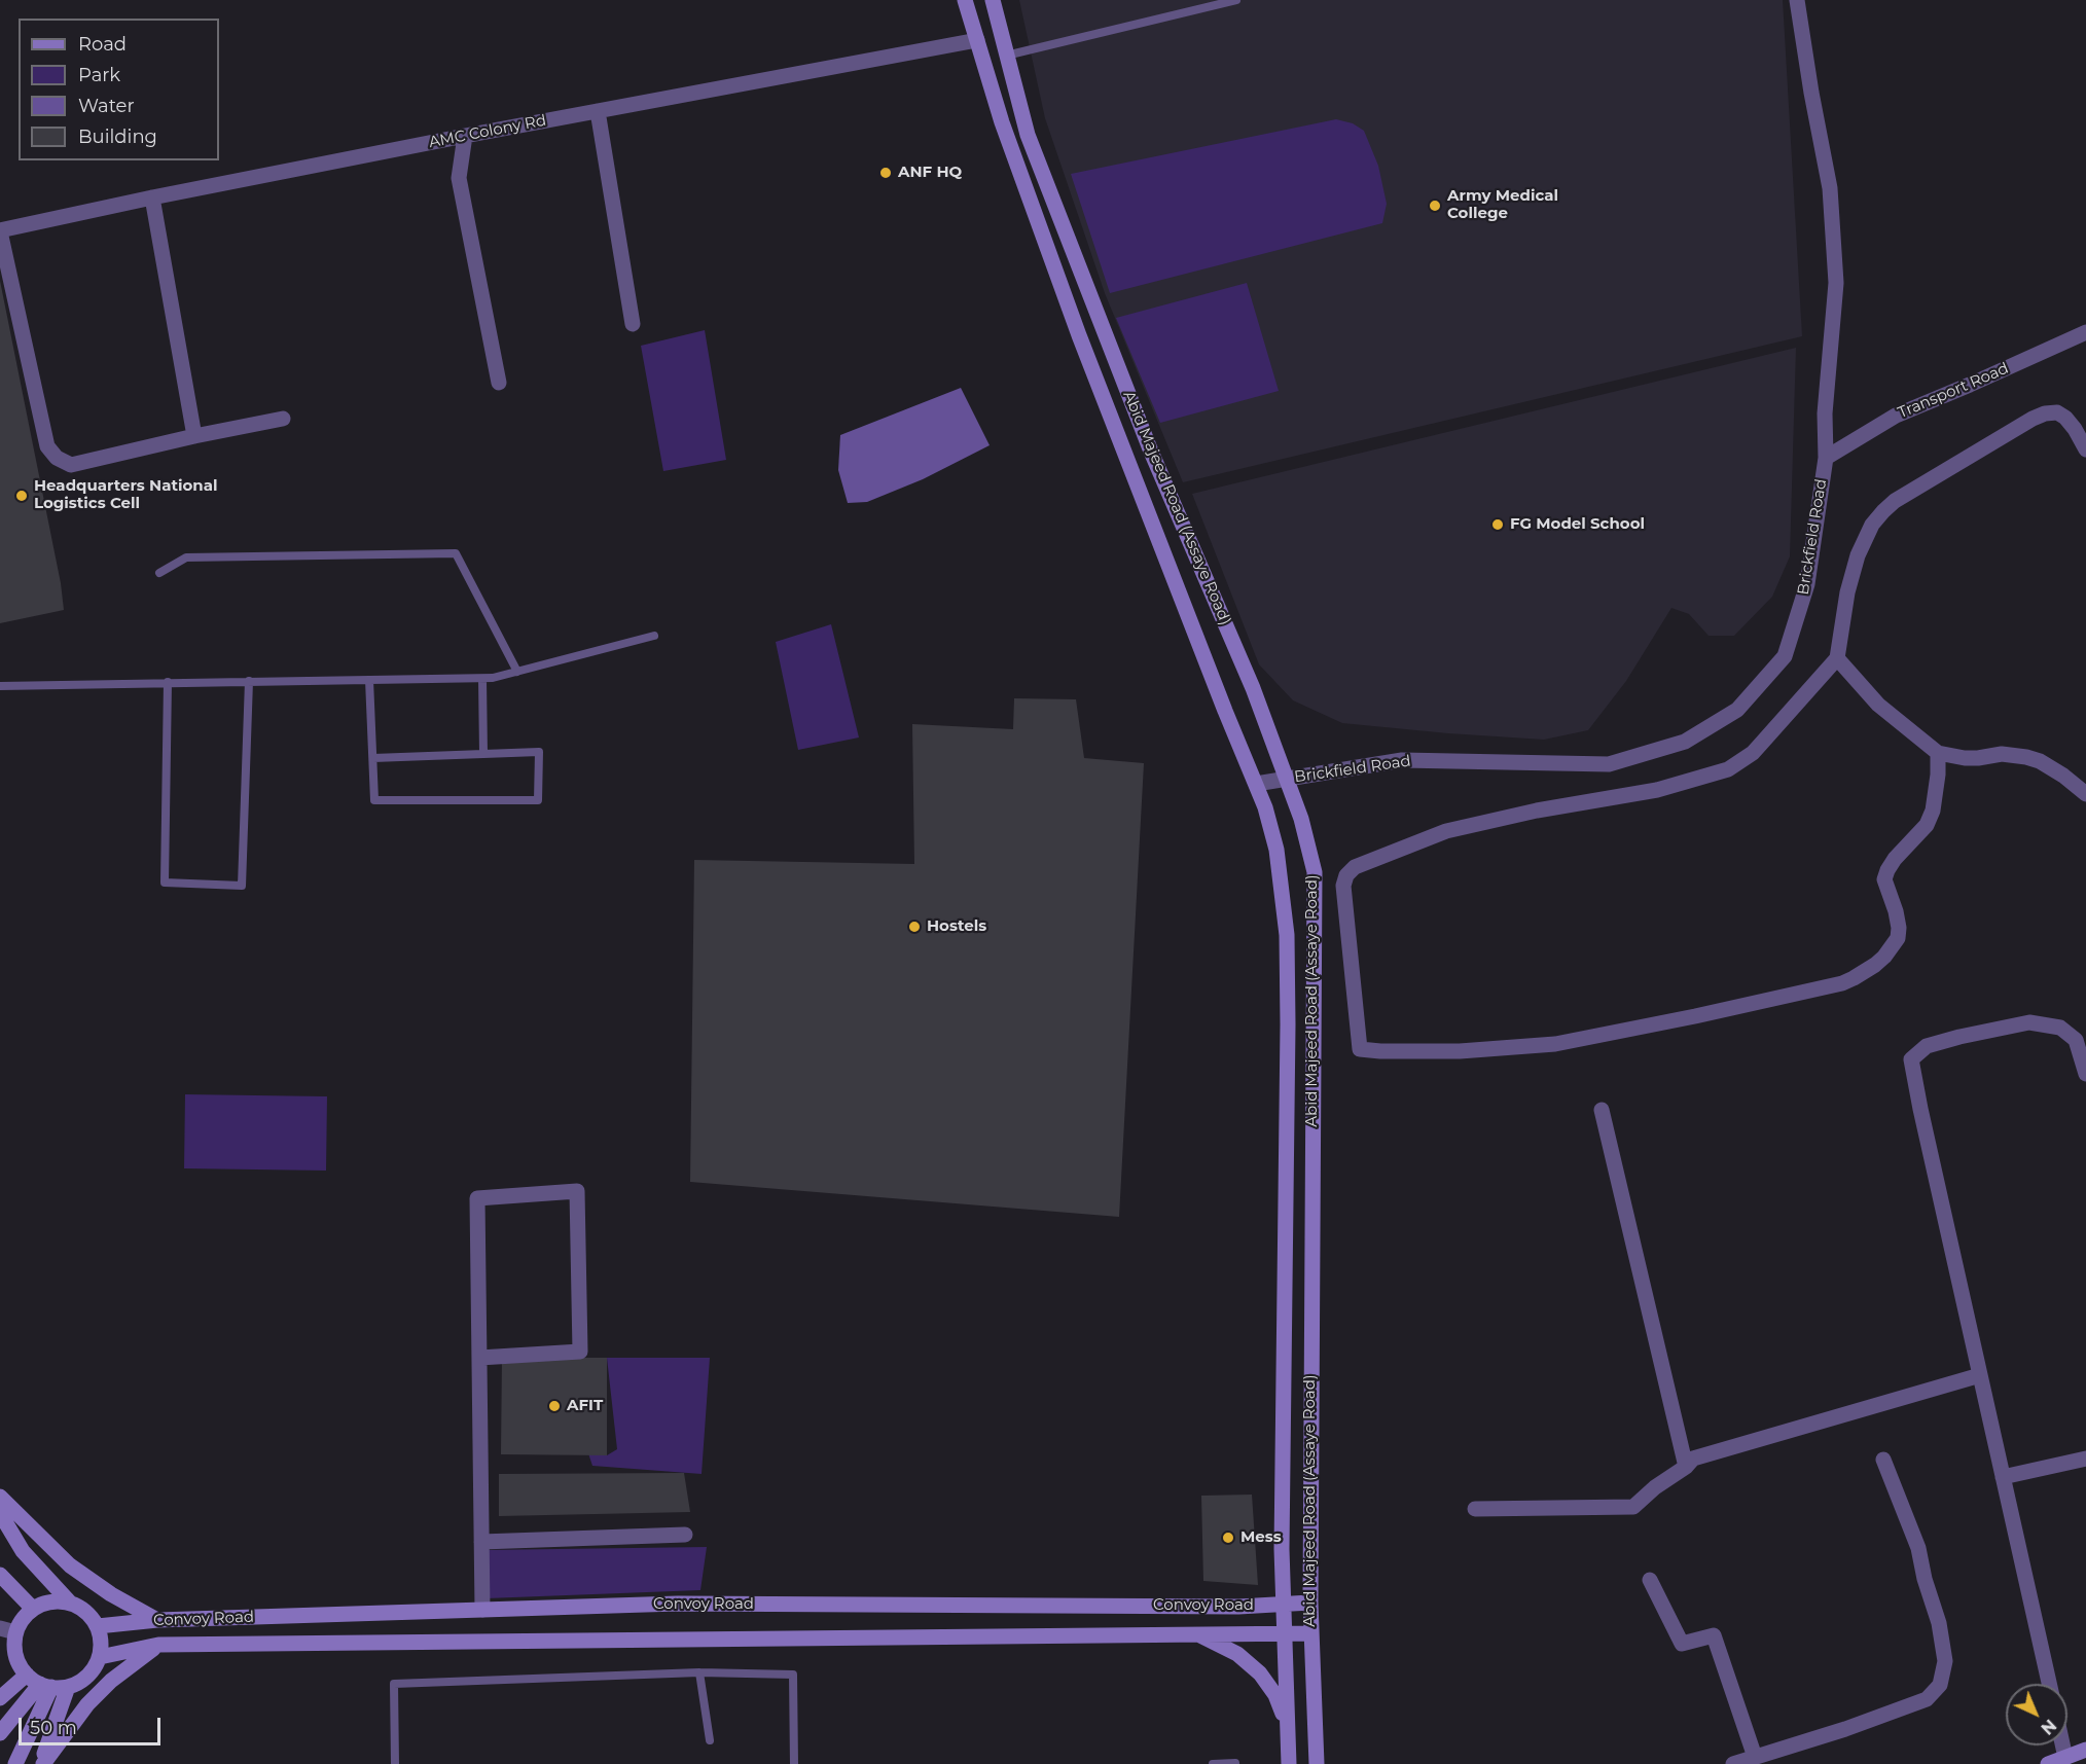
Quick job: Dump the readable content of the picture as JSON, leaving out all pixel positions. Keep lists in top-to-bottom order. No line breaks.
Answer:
{"streets":{"main road":["Abid Majeed Road (Assaye Road)","Convoy Road"],"street":["AMC Colony Rd","Transport Road","Brickfield Road"]},"crossings":[["AMC Colony Rd","Abid Majeed Road (Assaye Road)"],["Transport Road","Brickfield Road"],["Abid Majeed Road (Assaye Road)","Brickfield Road"],["Abid Majeed Road (Assaye Road)","Convoy Road"]],"places":["ANF HQ","Army Medical College","Headquarters National Logistics Cell","FG Model School","Hostels","AFIT","Mess"],"legend":["Road","Park","Water","Building"],"scale_bar":"50 m","north":"bottom right"}
